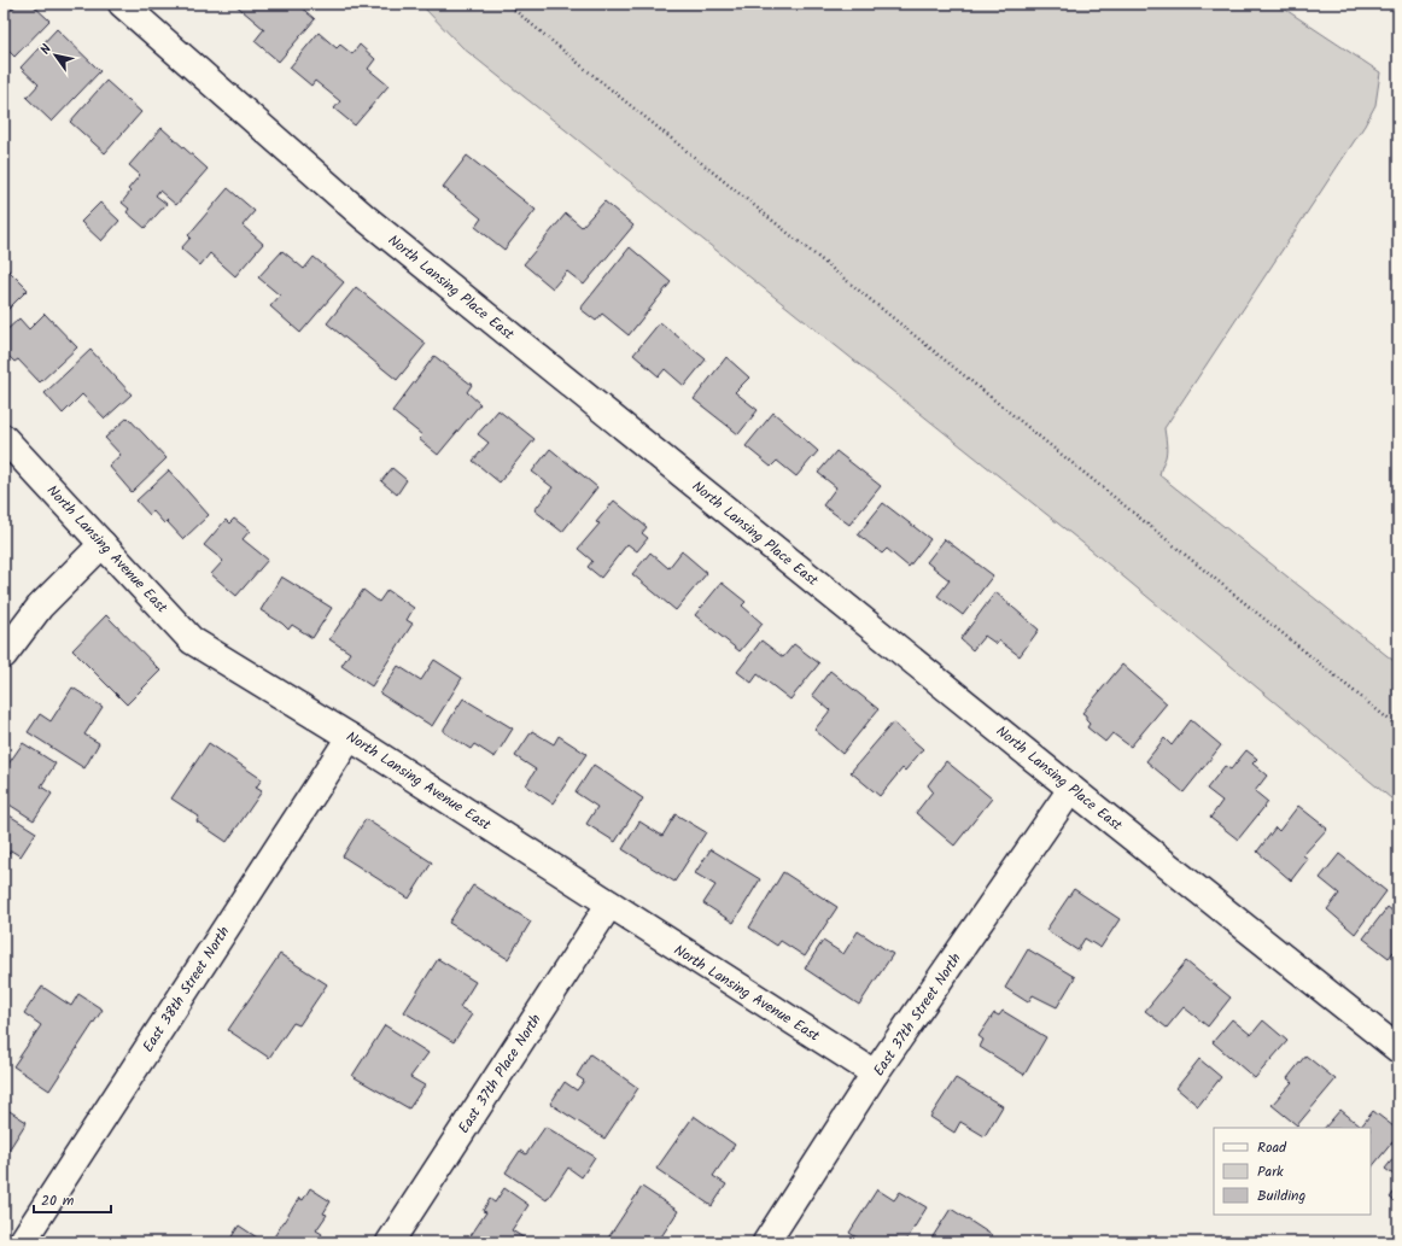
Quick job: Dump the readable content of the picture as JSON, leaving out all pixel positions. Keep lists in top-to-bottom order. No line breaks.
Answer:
{"streets":{"street":["North Lansing Place East","North Lansing Avenue East","East 38th Street North","East 37th Street North","East 37th Place North"]},"crossings":[["North Lansing Place East","East 37th Street North"],["North Lansing Avenue East","East 38th Street North"],["North Lansing Avenue East","East 37th Street North"],["North Lansing Avenue East","East 37th Place North"]],"legend":["Road","Park","Building"],"scale_bar":"20 m","north":"top left"}
